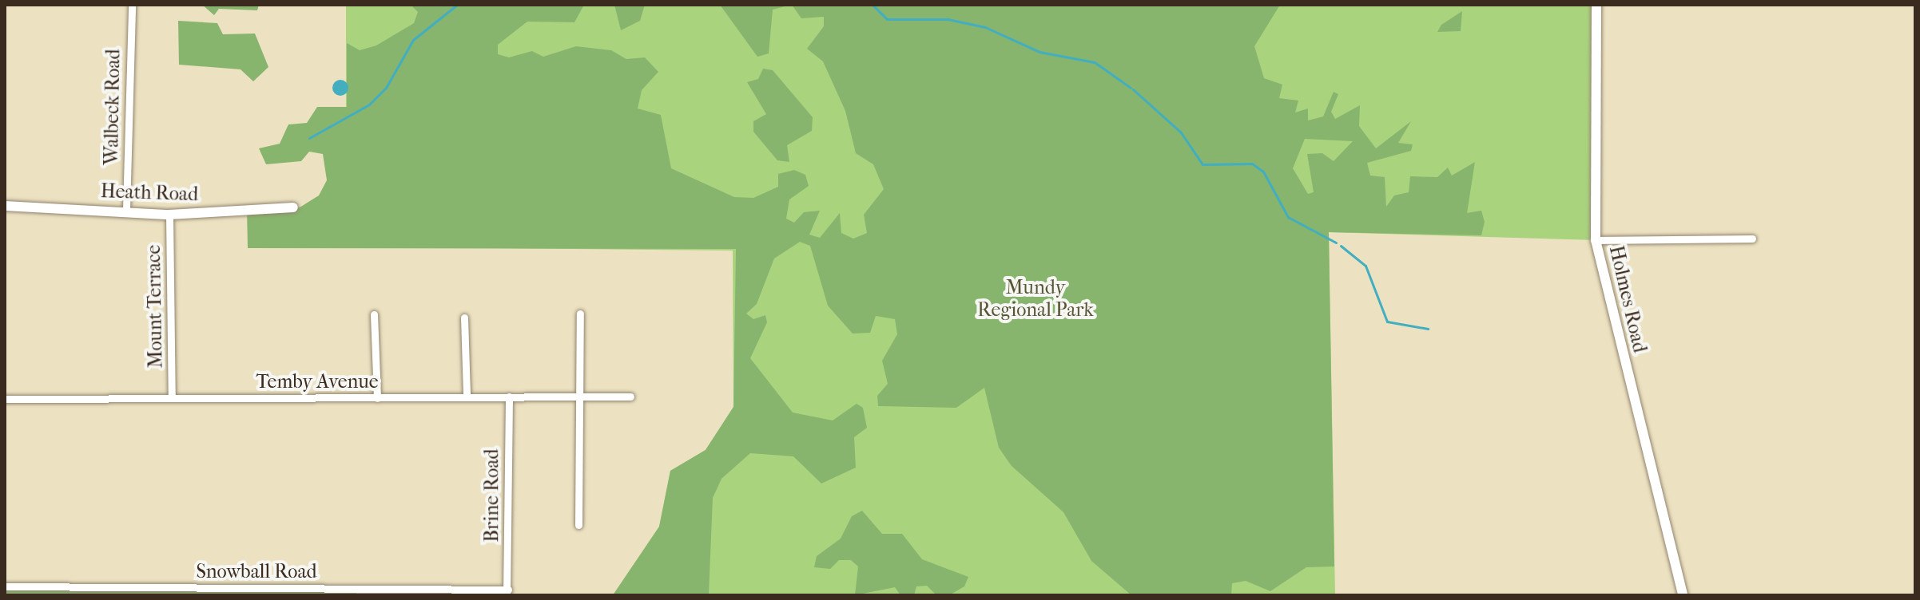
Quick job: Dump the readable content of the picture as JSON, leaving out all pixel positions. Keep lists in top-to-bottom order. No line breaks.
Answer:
{"streets":{"street":["Walbeck Road","Heath Road","Holmes Road","Mount Terrace","Temby Avenue","Brine Road","Snowball Road"]},"crossings":[["Walbeck Road","Heath Road"],["Heath Road","Mount Terrace"],["Mount Terrace","Temby Avenue"],["Temby Avenue","Brine Road"],["Brine Road","Snowball Road"]],"parks":["Mundy Regional Park"]}
